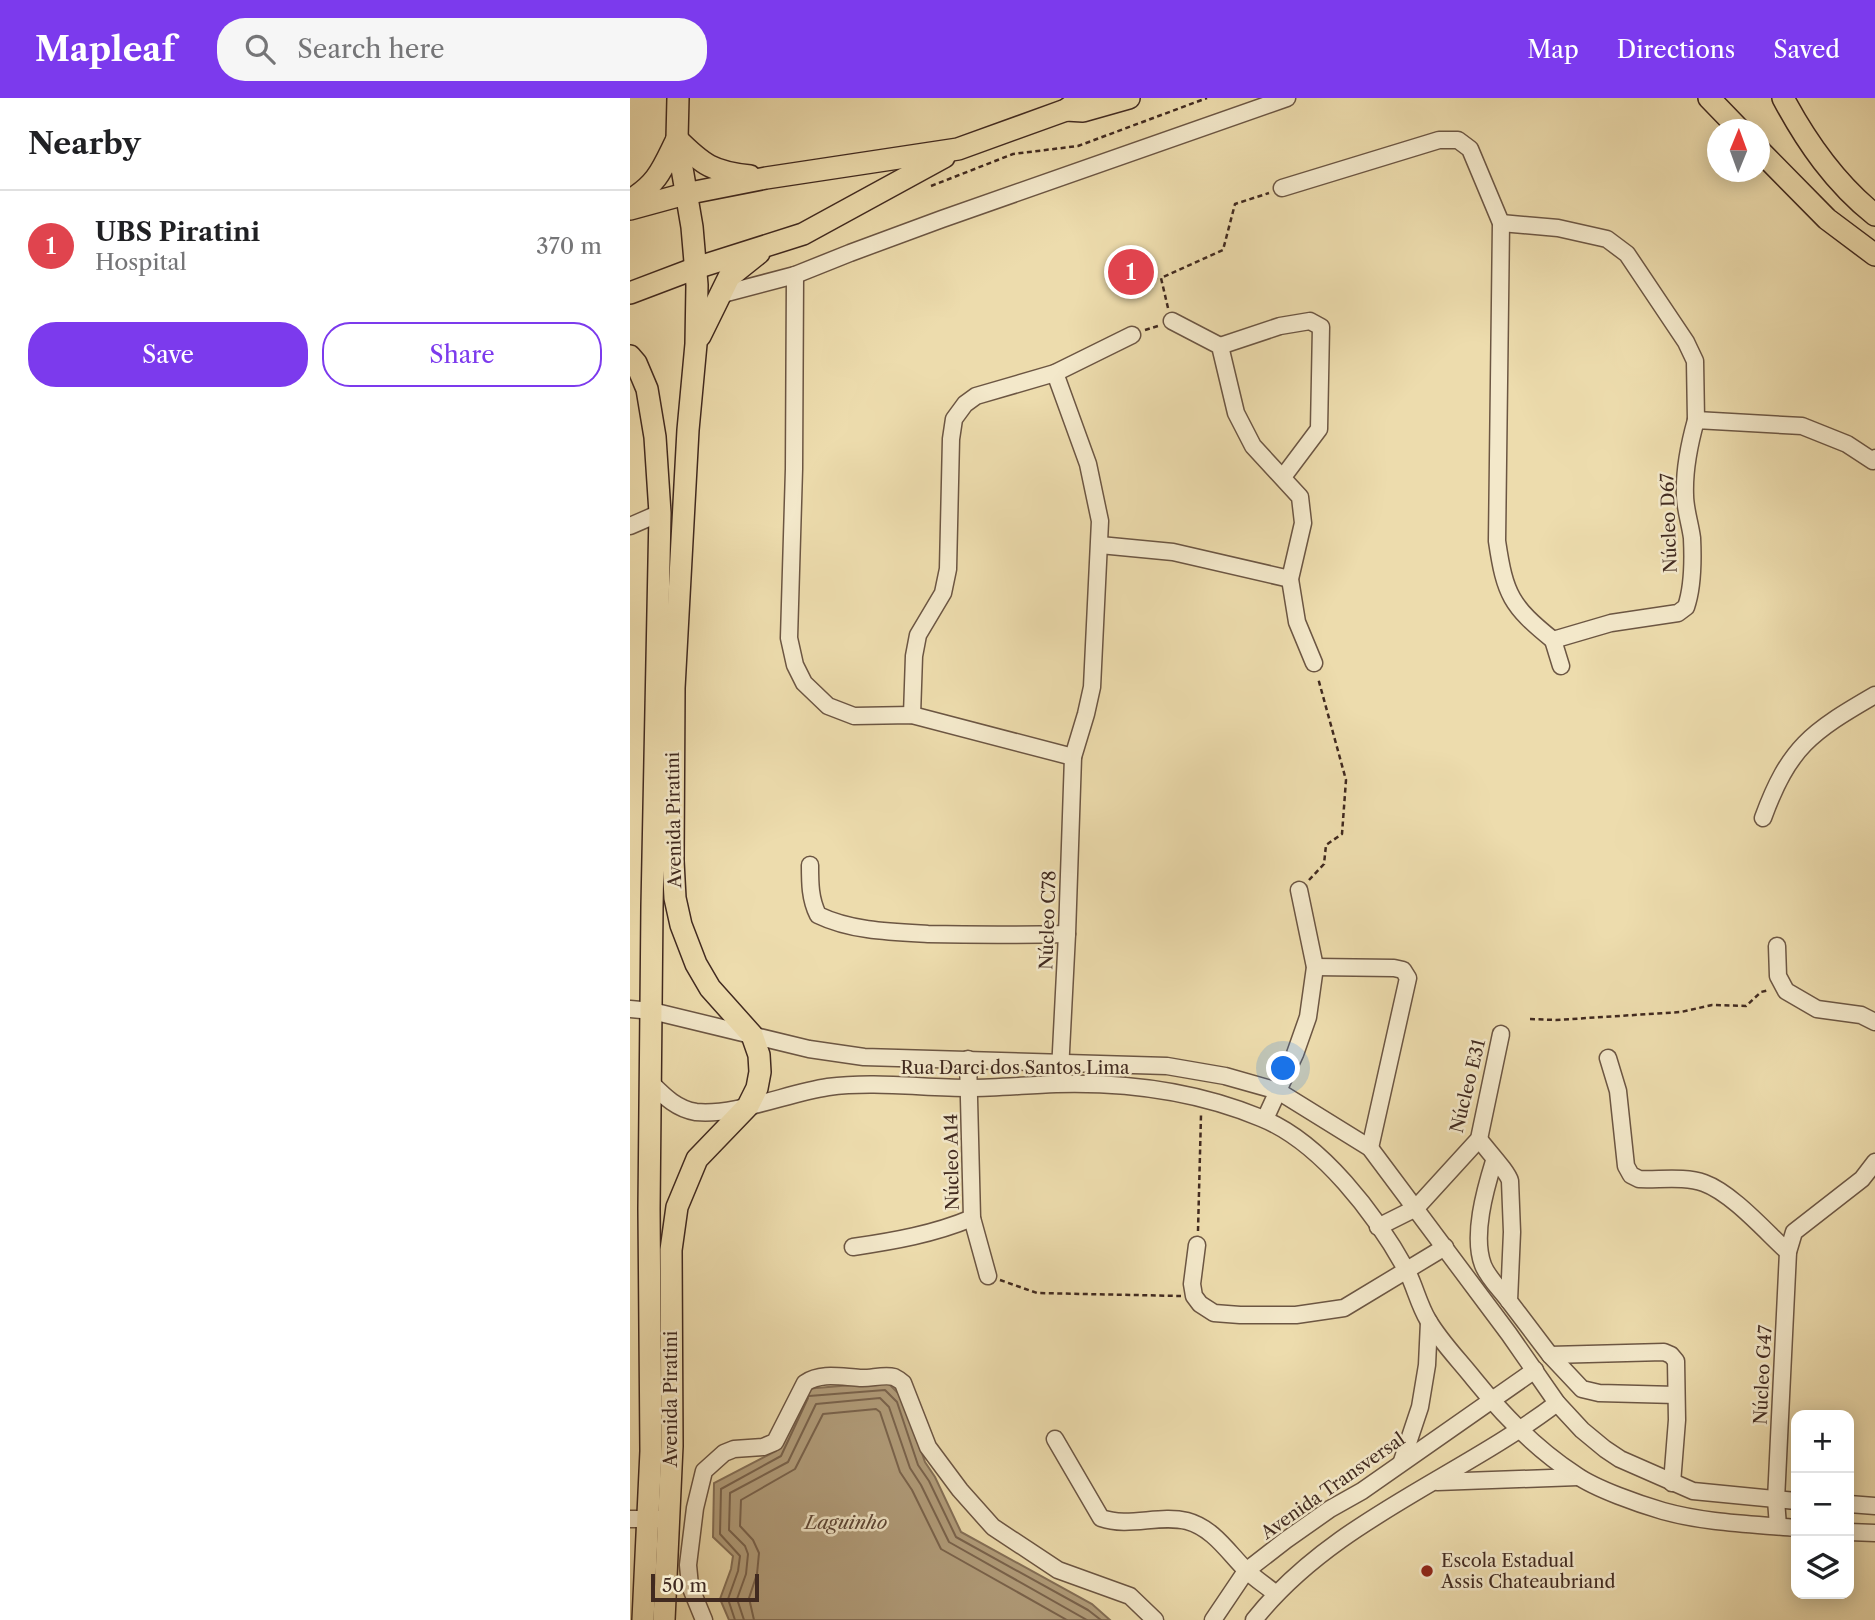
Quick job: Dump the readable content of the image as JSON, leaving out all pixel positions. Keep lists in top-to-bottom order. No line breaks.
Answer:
{"streets":{"main road":["Avenida Piratini"],"street":["Núcleo D67","Núcleo C78","Rua Darci dos Santos Lima","Núcleo E31","Núcleo A14","Núcleo G47","Avenida Transversal"]},"crossings":[["Avenida Piratini","Rua Darci dos Santos Lima"],["Núcleo C78","Rua Darci dos Santos Lima"],["Rua Darci dos Santos Lima","Núcleo E31"],["Rua Darci dos Santos Lima","Núcleo A14"],["Rua Darci dos Santos Lima","Núcleo G47"],["Rua Darci dos Santos Lima","Avenida Transversal"]],"water":["Laguinho"],"places":["Escola Estadual Assis Chateaubriand"],"scale_bar":"50 m","north":"top","page":{"header":"Mapleaf","search":"Search here","nav":["Map","Directions","Saved"],"heading":"Nearby","list":[{"mark":"1","name":"UBS Piratini","note":"Hospital","value":"370 m"}],"pins":"1","buttons":["Save","Share"],"map_buttons":["+","−"],"scale":"50 m"}}
